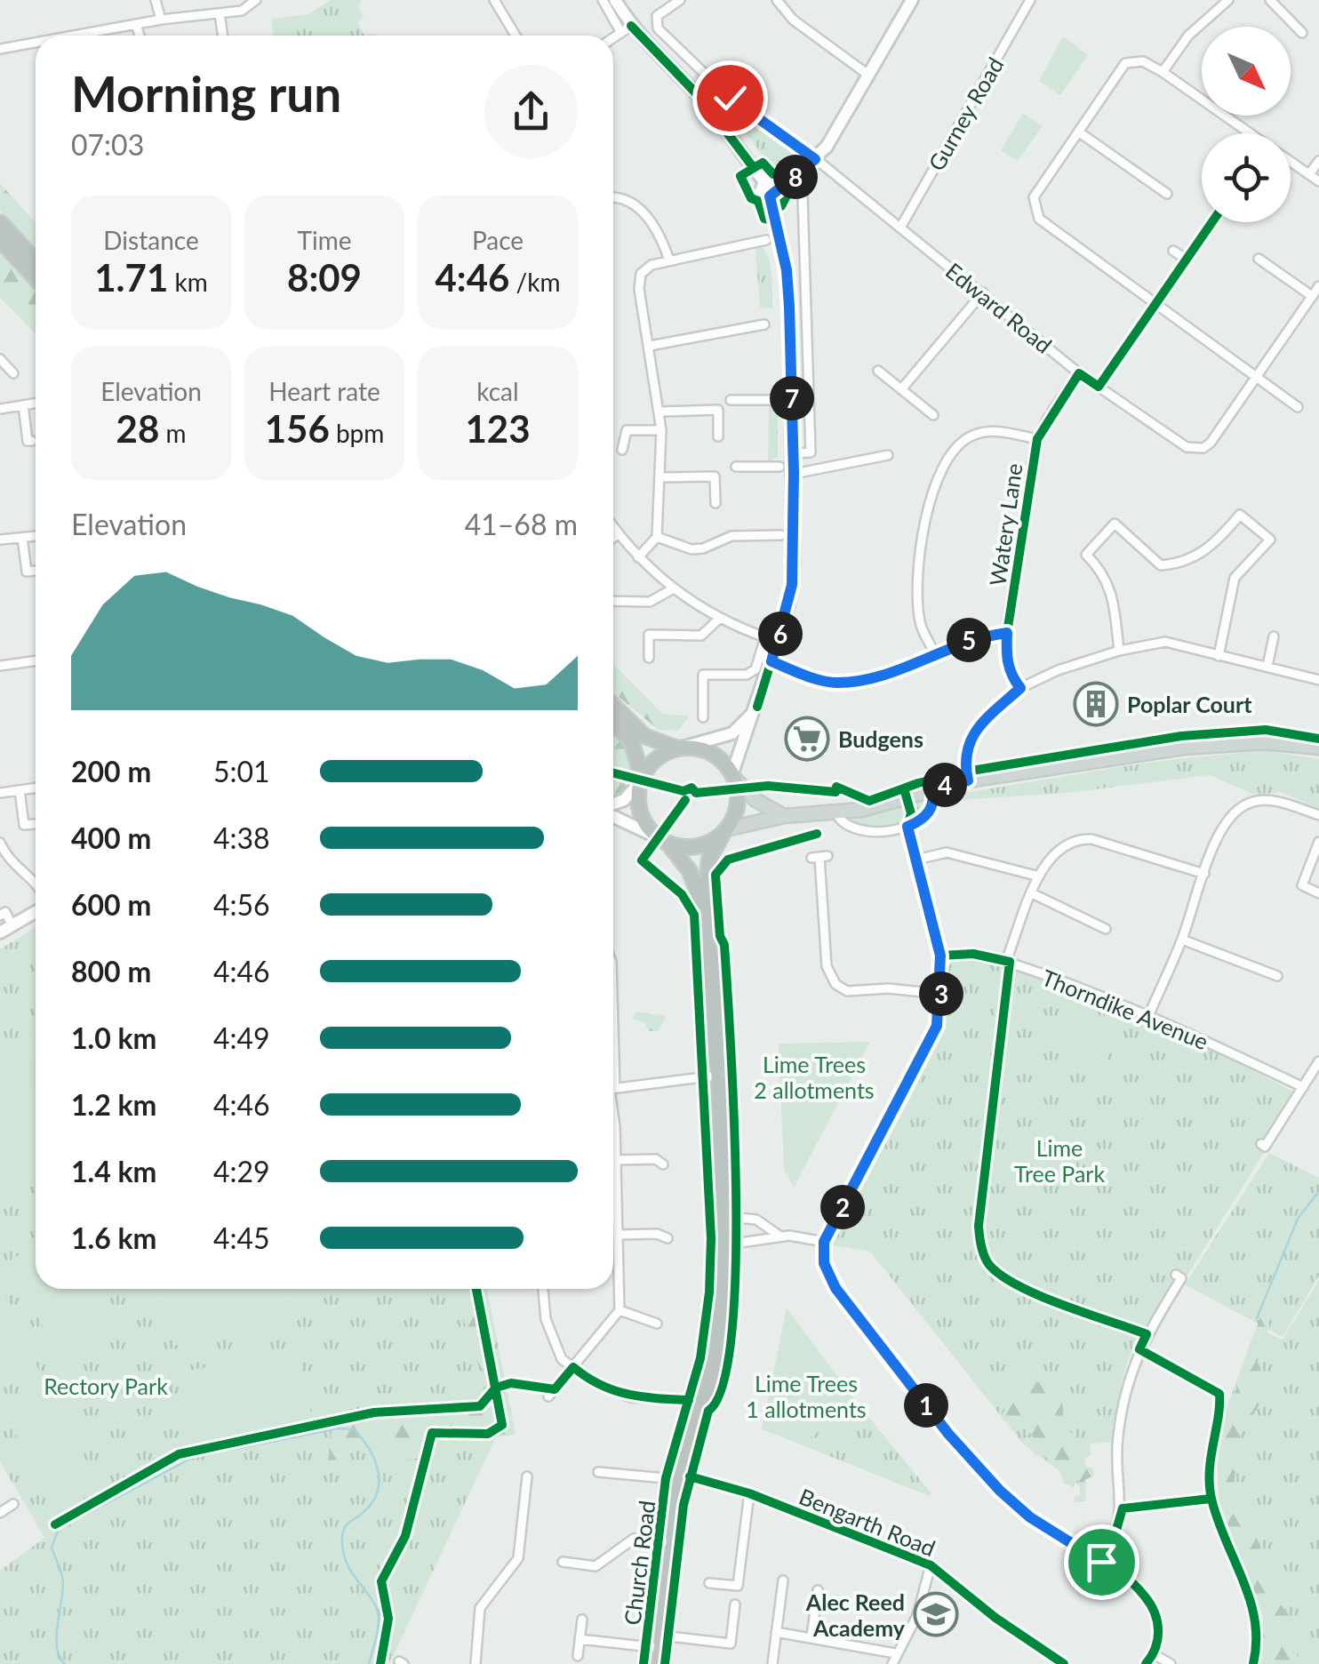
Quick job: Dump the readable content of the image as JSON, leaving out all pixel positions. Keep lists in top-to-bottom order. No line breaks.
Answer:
{"streets":{"highway":["Church Road"],"street":["Gurney Road","Edward Road","Watery Lane","Thorndike Avenue","Bengarth Road"]},"crossings":[["Gurney Road","Edward Road"],["Edward Road","Watery Lane"],["Bengarth Road","Church Road"]],"parks":["Lime Trees 2 allotments","Lime Tree Park","Lime Trees 1 allotments","Rectory Park"],"places":{"building":["Poplar Court"],"supermarket":["Budgens"],"school or university":["Alec Reed Academy"]},"north":"bottom right","page":{"heading":["Morning run","07:03"],"pins":["8","7","6","5","4","3","2","1"],"stats":[["Distance","1.71 km"],["Time","8:09"],["Pace","4:46 /km"],["Elevation","28 m"],["Heart rate","156 bpm"],["kcal","123"]],"chart":["Elevation","41–68 m"],"list":[{"name":"200 m","note":"5:01"},{"name":"400 m","note":"4:38"},{"name":"600 m","note":"4:56"},{"name":"800 m","note":"4:46"},{"name":"1.0 km","note":"4:49"},{"name":"1.2 km","note":"4:46"},{"name":"1.4 km","note":"4:29"},{"name":"1.6 km","note":"4:45"}]}}
